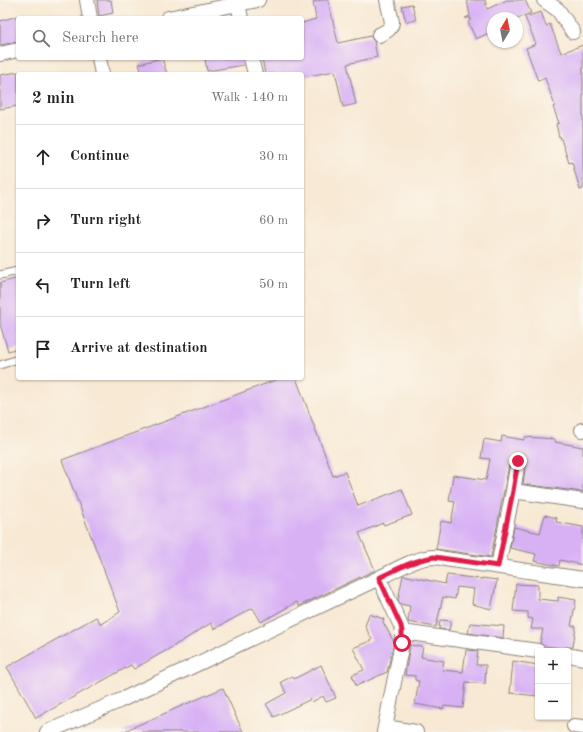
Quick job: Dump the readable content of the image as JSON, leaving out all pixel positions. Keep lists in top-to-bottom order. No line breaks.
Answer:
{"north":"top","page":{"search":"Search here","heading":["2 min","Walk · 140 m"],"list":[["Continue","30 m"],["Turn right","60 m"],["Turn left","50 m"],"Arrive at destination"],"map_buttons":["+","−"]}}
